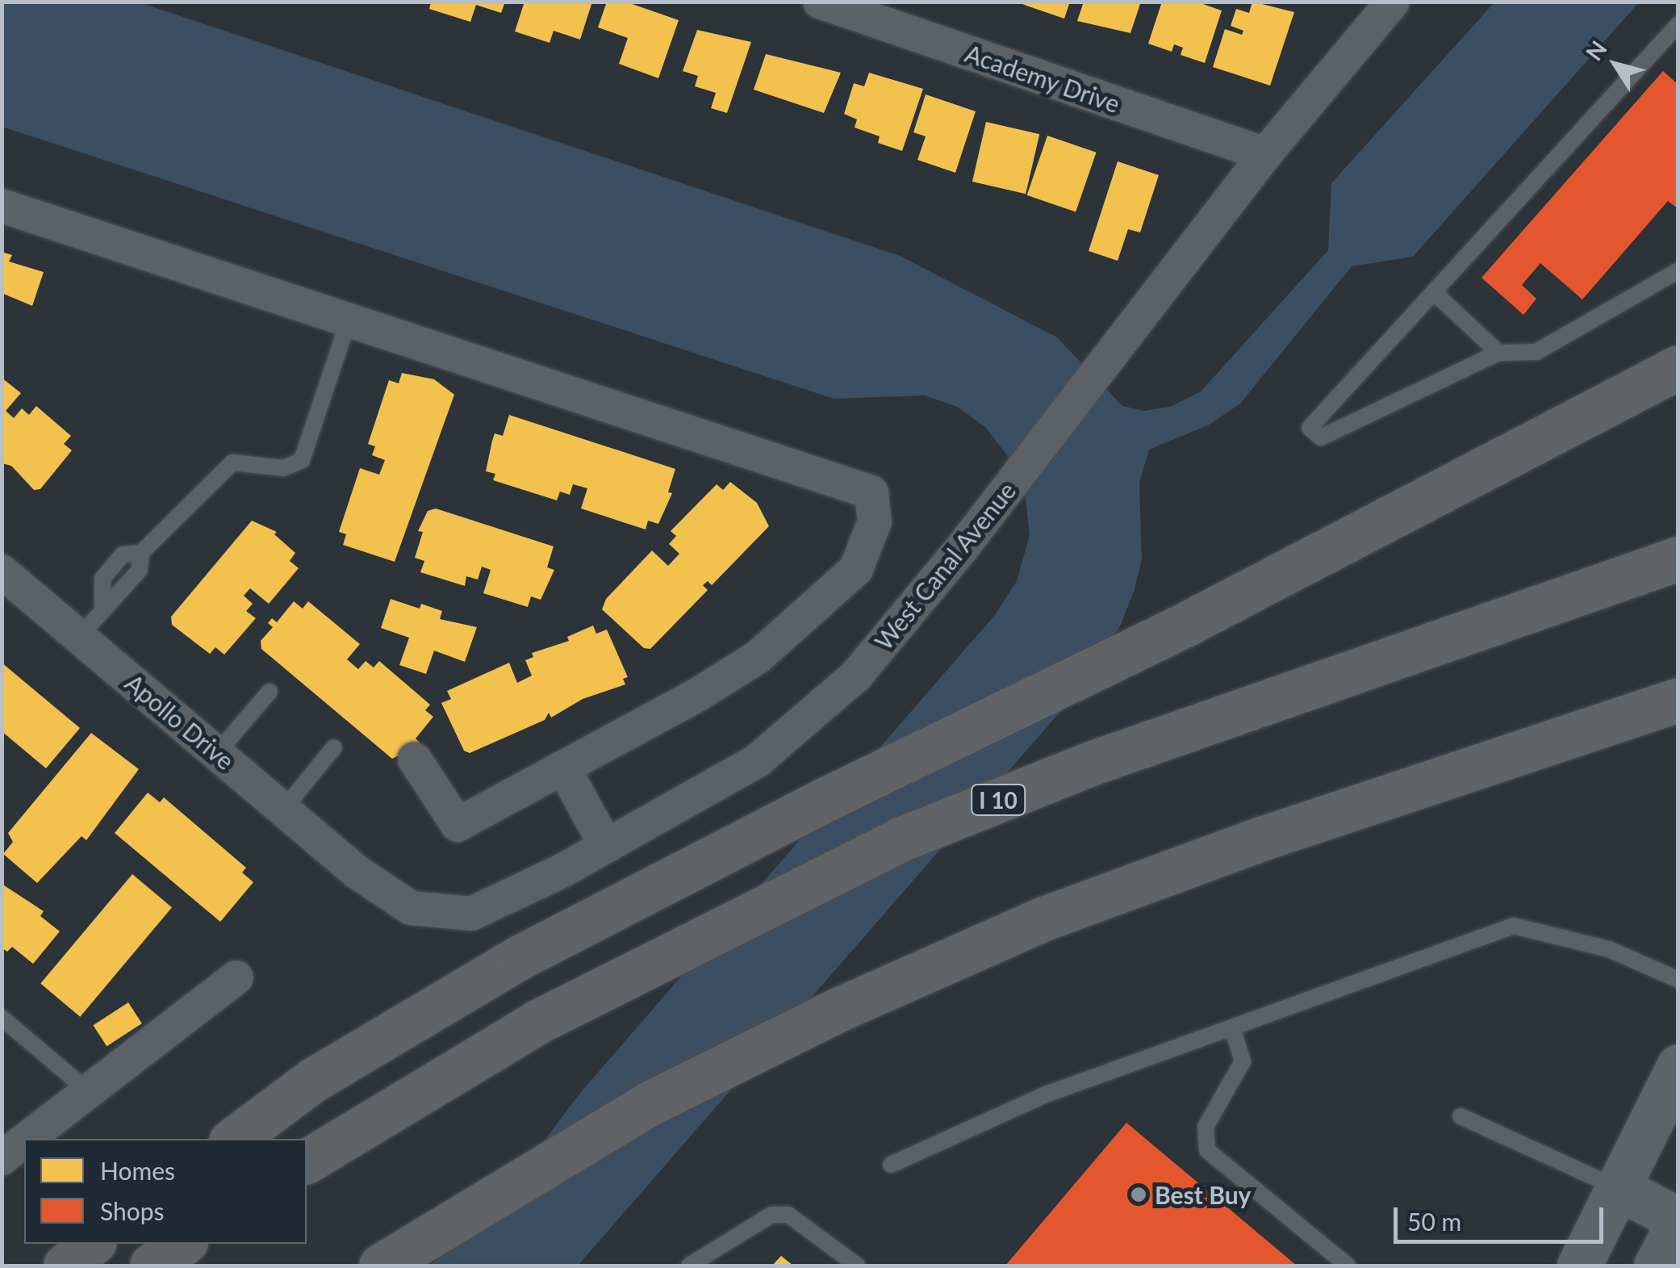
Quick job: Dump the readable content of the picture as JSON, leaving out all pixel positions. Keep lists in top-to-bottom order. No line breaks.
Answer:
{"streets":{"highway":["I 10"],"street":["Academy Drive","West Canal Avenue","Apollo Drive"]},"crossings":[["Academy Drive","West Canal Avenue"],["West Canal Avenue","Apollo Drive"]],"places":["Best Buy"],"legend":["Homes","Shops"],"scale_bar":"50 m","north":"top left"}
